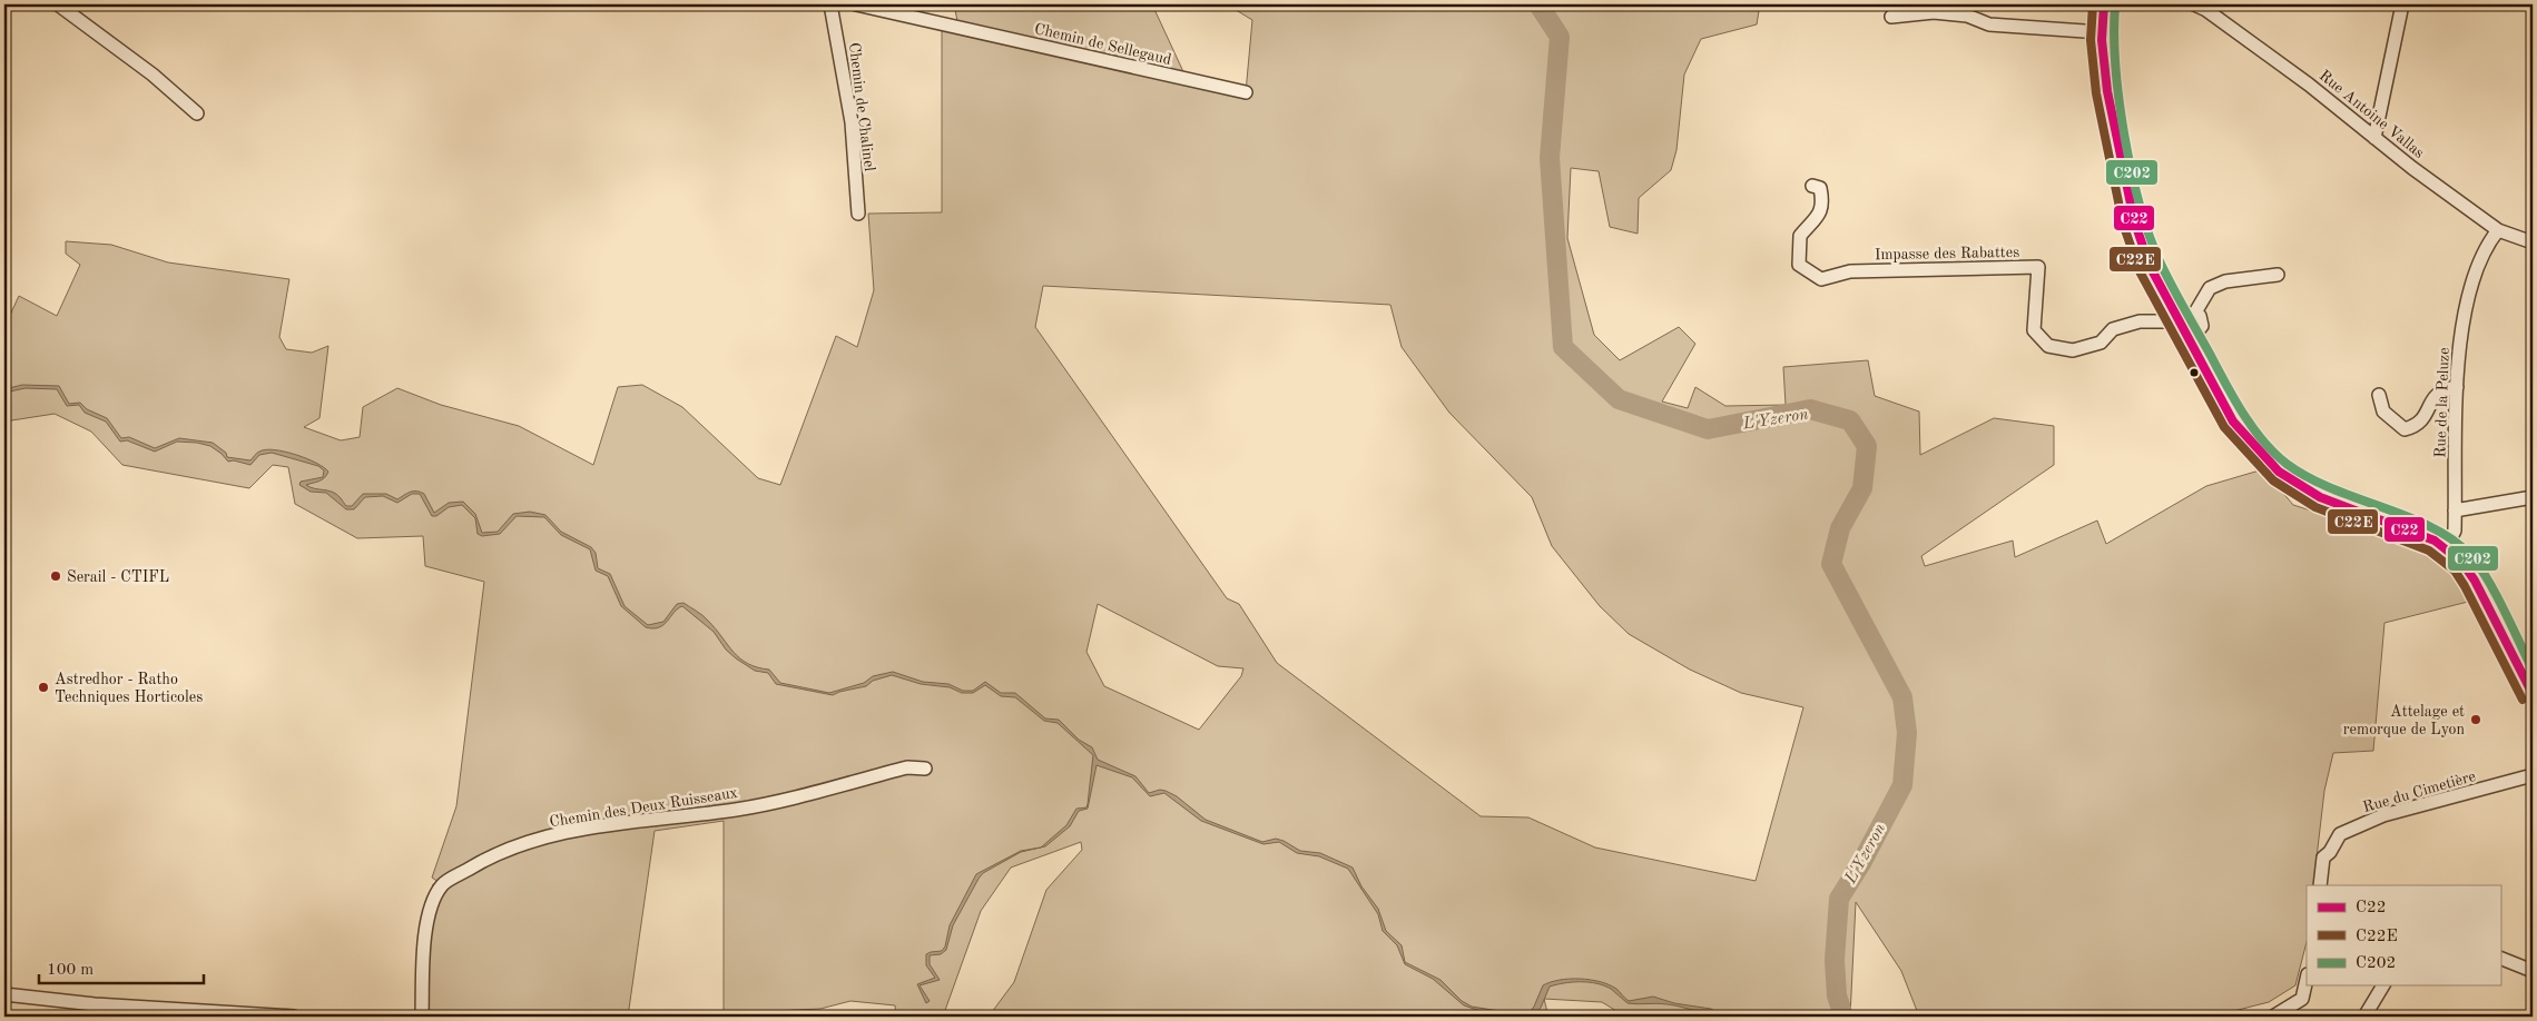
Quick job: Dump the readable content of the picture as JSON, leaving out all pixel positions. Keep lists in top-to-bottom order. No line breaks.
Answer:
{"streets":{"street":["Chemin de Sellegaud","Chemin de Chalinel","Rue Antoine Vallas","Impasse des Rabattes","Rue de la Peluze","Rue du Cimetière","Chemin des Deux Ruisseaux"]},"crossings":[["Rue Antoine Vallas","Rue de la Peluze"]],"water":["L'Yzeron"],"places":["Serail - CTIFL","Astredhor - Ratho Techniques Horticoles","Attelage et remorque de Lyon"],"lines":["transit line C22","transit line C22E","transit line C202"],"legend":["C22","C22E","C202"],"scale_bar":"100 m"}
